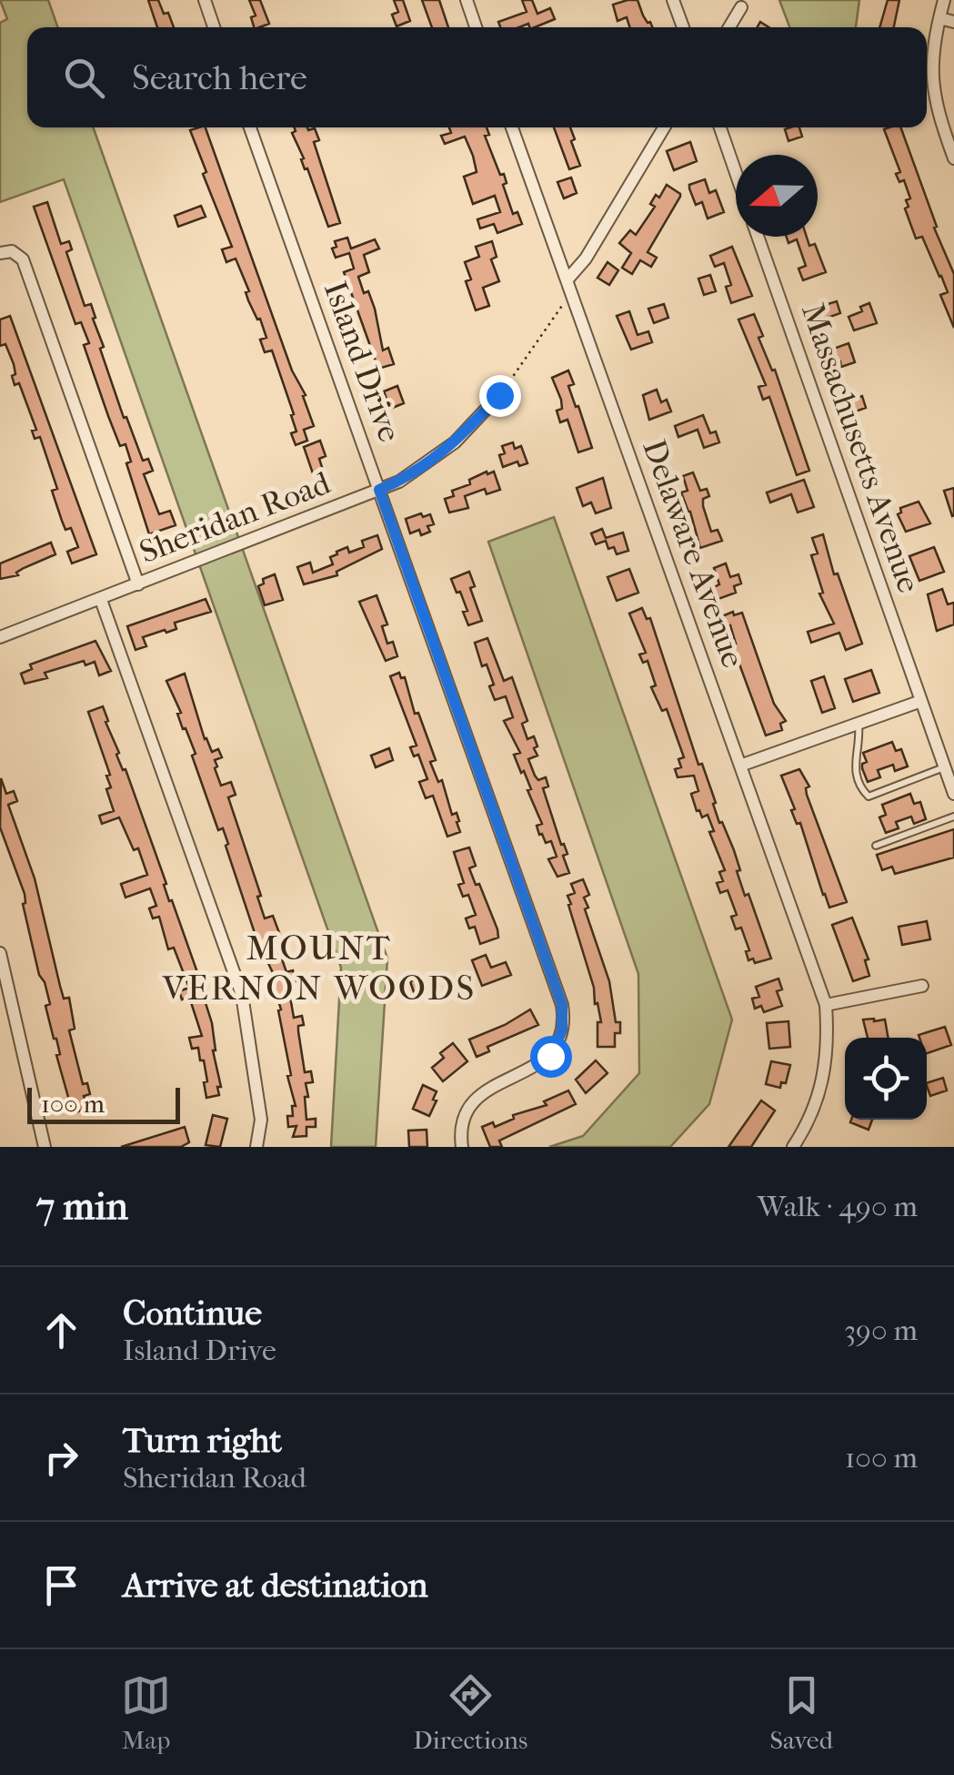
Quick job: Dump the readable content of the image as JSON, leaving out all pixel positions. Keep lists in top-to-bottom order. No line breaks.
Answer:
{"streets":{"street":["Island Drive","Massachusetts Avenue","Sheridan Road","Delaware Avenue"]},"crossings":[["Island Drive","Sheridan Road"]],"districts":["MOUNT VERNON WOODS"],"scale_bar":"100 m","north":"left","page":{"search":"Search here","scale":"100 m","heading":["7 min","Walk · 490 m"],"list":[["Continue","Island Drive","390 m"],["Turn right","Sheridan Road","100 m"],"Arrive at destination"],"nav":["Map","Directions","Saved"]}}
